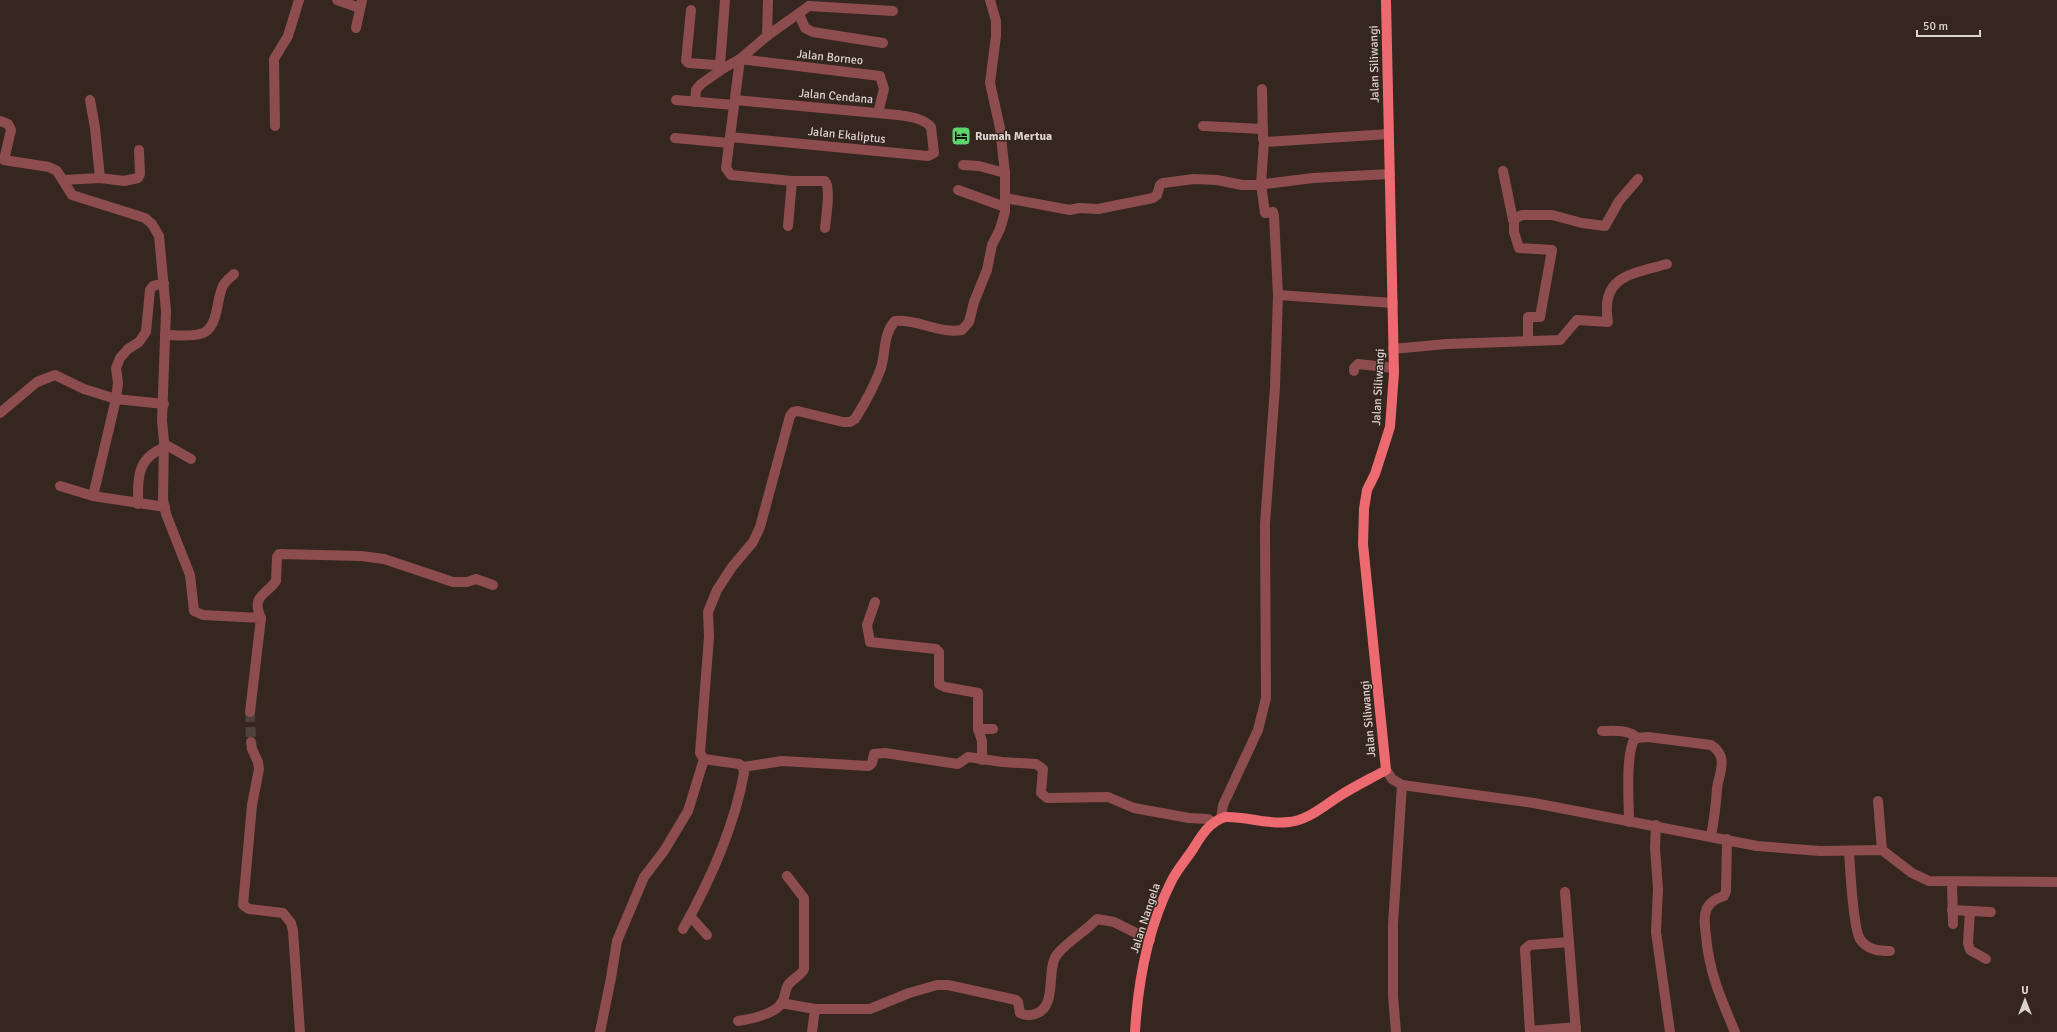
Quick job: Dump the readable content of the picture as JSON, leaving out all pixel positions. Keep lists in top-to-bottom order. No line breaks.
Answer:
{"streets":{"main road":["Jalan Siliwangi","Jalan Nangela"],"street":["Jalan Borneo","Jalan Cendana","Jalan Ekaliptus"]},"crossings":[["Jalan Borneo","Jalan Cendana"],["Jalan Cendana","Jalan Ekaliptus"]],"places":{"hotel":["Rumah Mertua"]},"scale_bar":"50 m","north":"top"}
